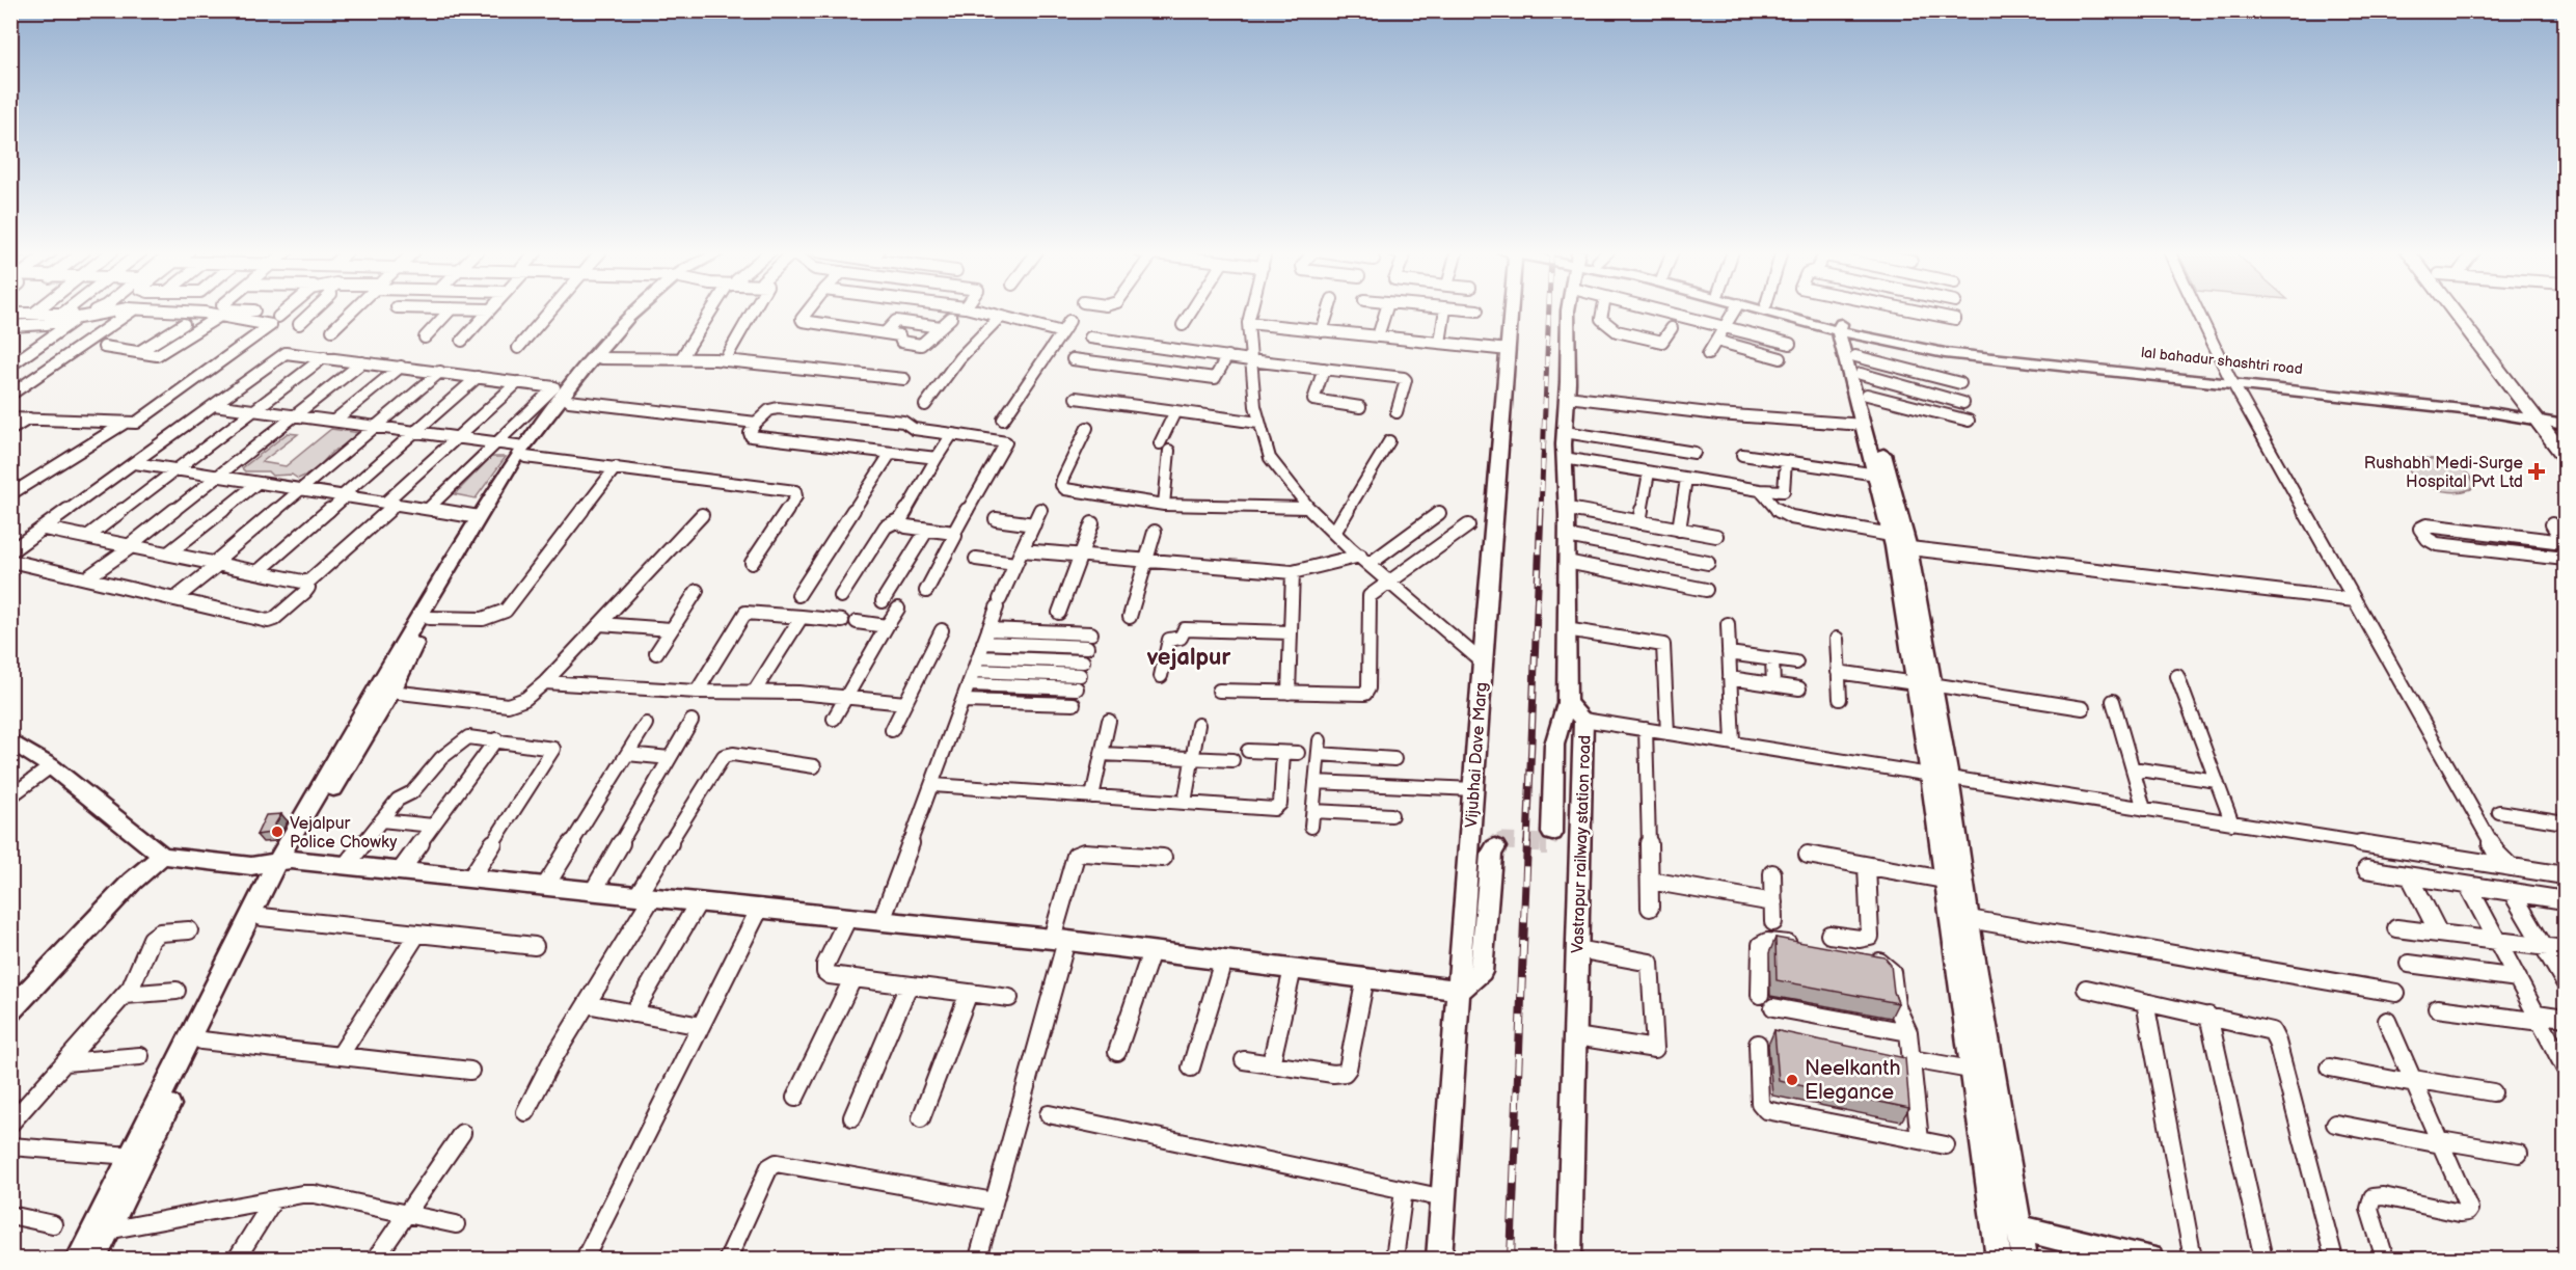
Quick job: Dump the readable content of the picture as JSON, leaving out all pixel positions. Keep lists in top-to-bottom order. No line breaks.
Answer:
{"streets":{"street":["Vijubhai Dave Marg","Vastrapur railway station road"]},"districts":["vejalpur"],"places":{"health":["Rushabh Medi-Surge Hospital Pvt Ltd"],"other":["Vejalpur Police Chowky","Neelkanth Elegance"]}}
